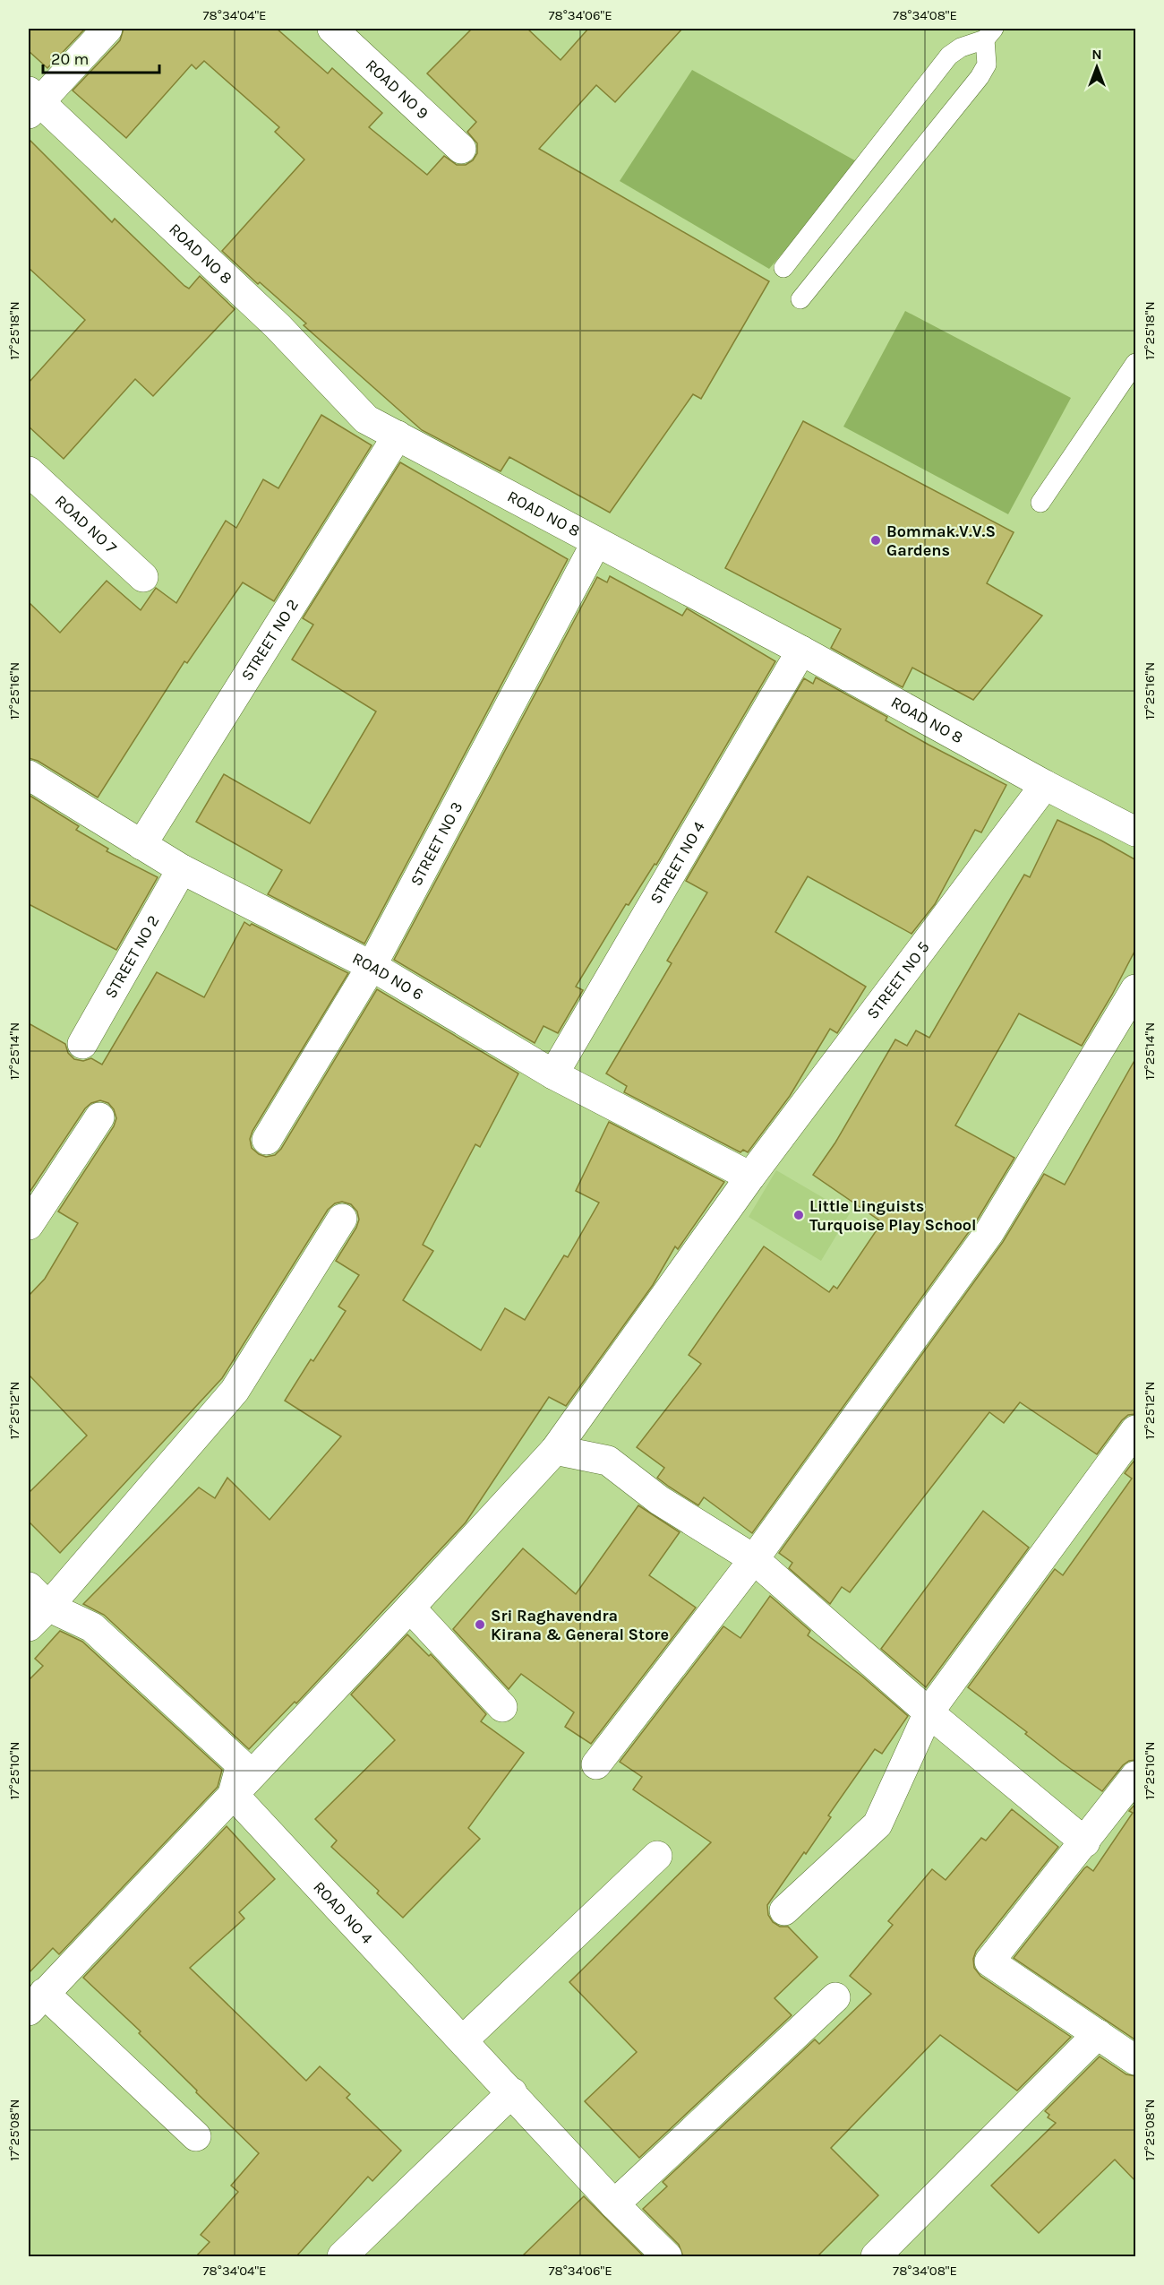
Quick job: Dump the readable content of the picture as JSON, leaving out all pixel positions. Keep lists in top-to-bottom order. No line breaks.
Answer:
{"streets":{"street":["ROAD NO 9","ROAD NO 8","ROAD NO 7","STREET NO 2","STREET NO 3","STREET NO 4","ROAD NO 6","STREET NO 5","ROAD NO 4"]},"crossings":[["ROAD NO 8","STREET NO 2"],["ROAD NO 8","STREET NO 3"],["ROAD NO 8","STREET NO 4"],["ROAD NO 8","STREET NO 5"],["STREET NO 2","ROAD NO 6"],["STREET NO 3","ROAD NO 6"],["STREET NO 4","ROAD NO 6"],["ROAD NO 6","STREET NO 5"],["STREET NO 5","ROAD NO 4"]],"places":["Bommak.V.V.S Gardens","Little Linguists Turquoise Play School","Sri Raghavendra Kirana & General Store"],"scale_bar":"20 m","north":"top","coordinates":["78°34'04\"E","78°34'06\"E","78°34'08\"E","17°25'18\"N","17°25'16\"N","17°25'14\"N","17°25'12\"N","17°25'10\"N","17°25'08\"N"]}
